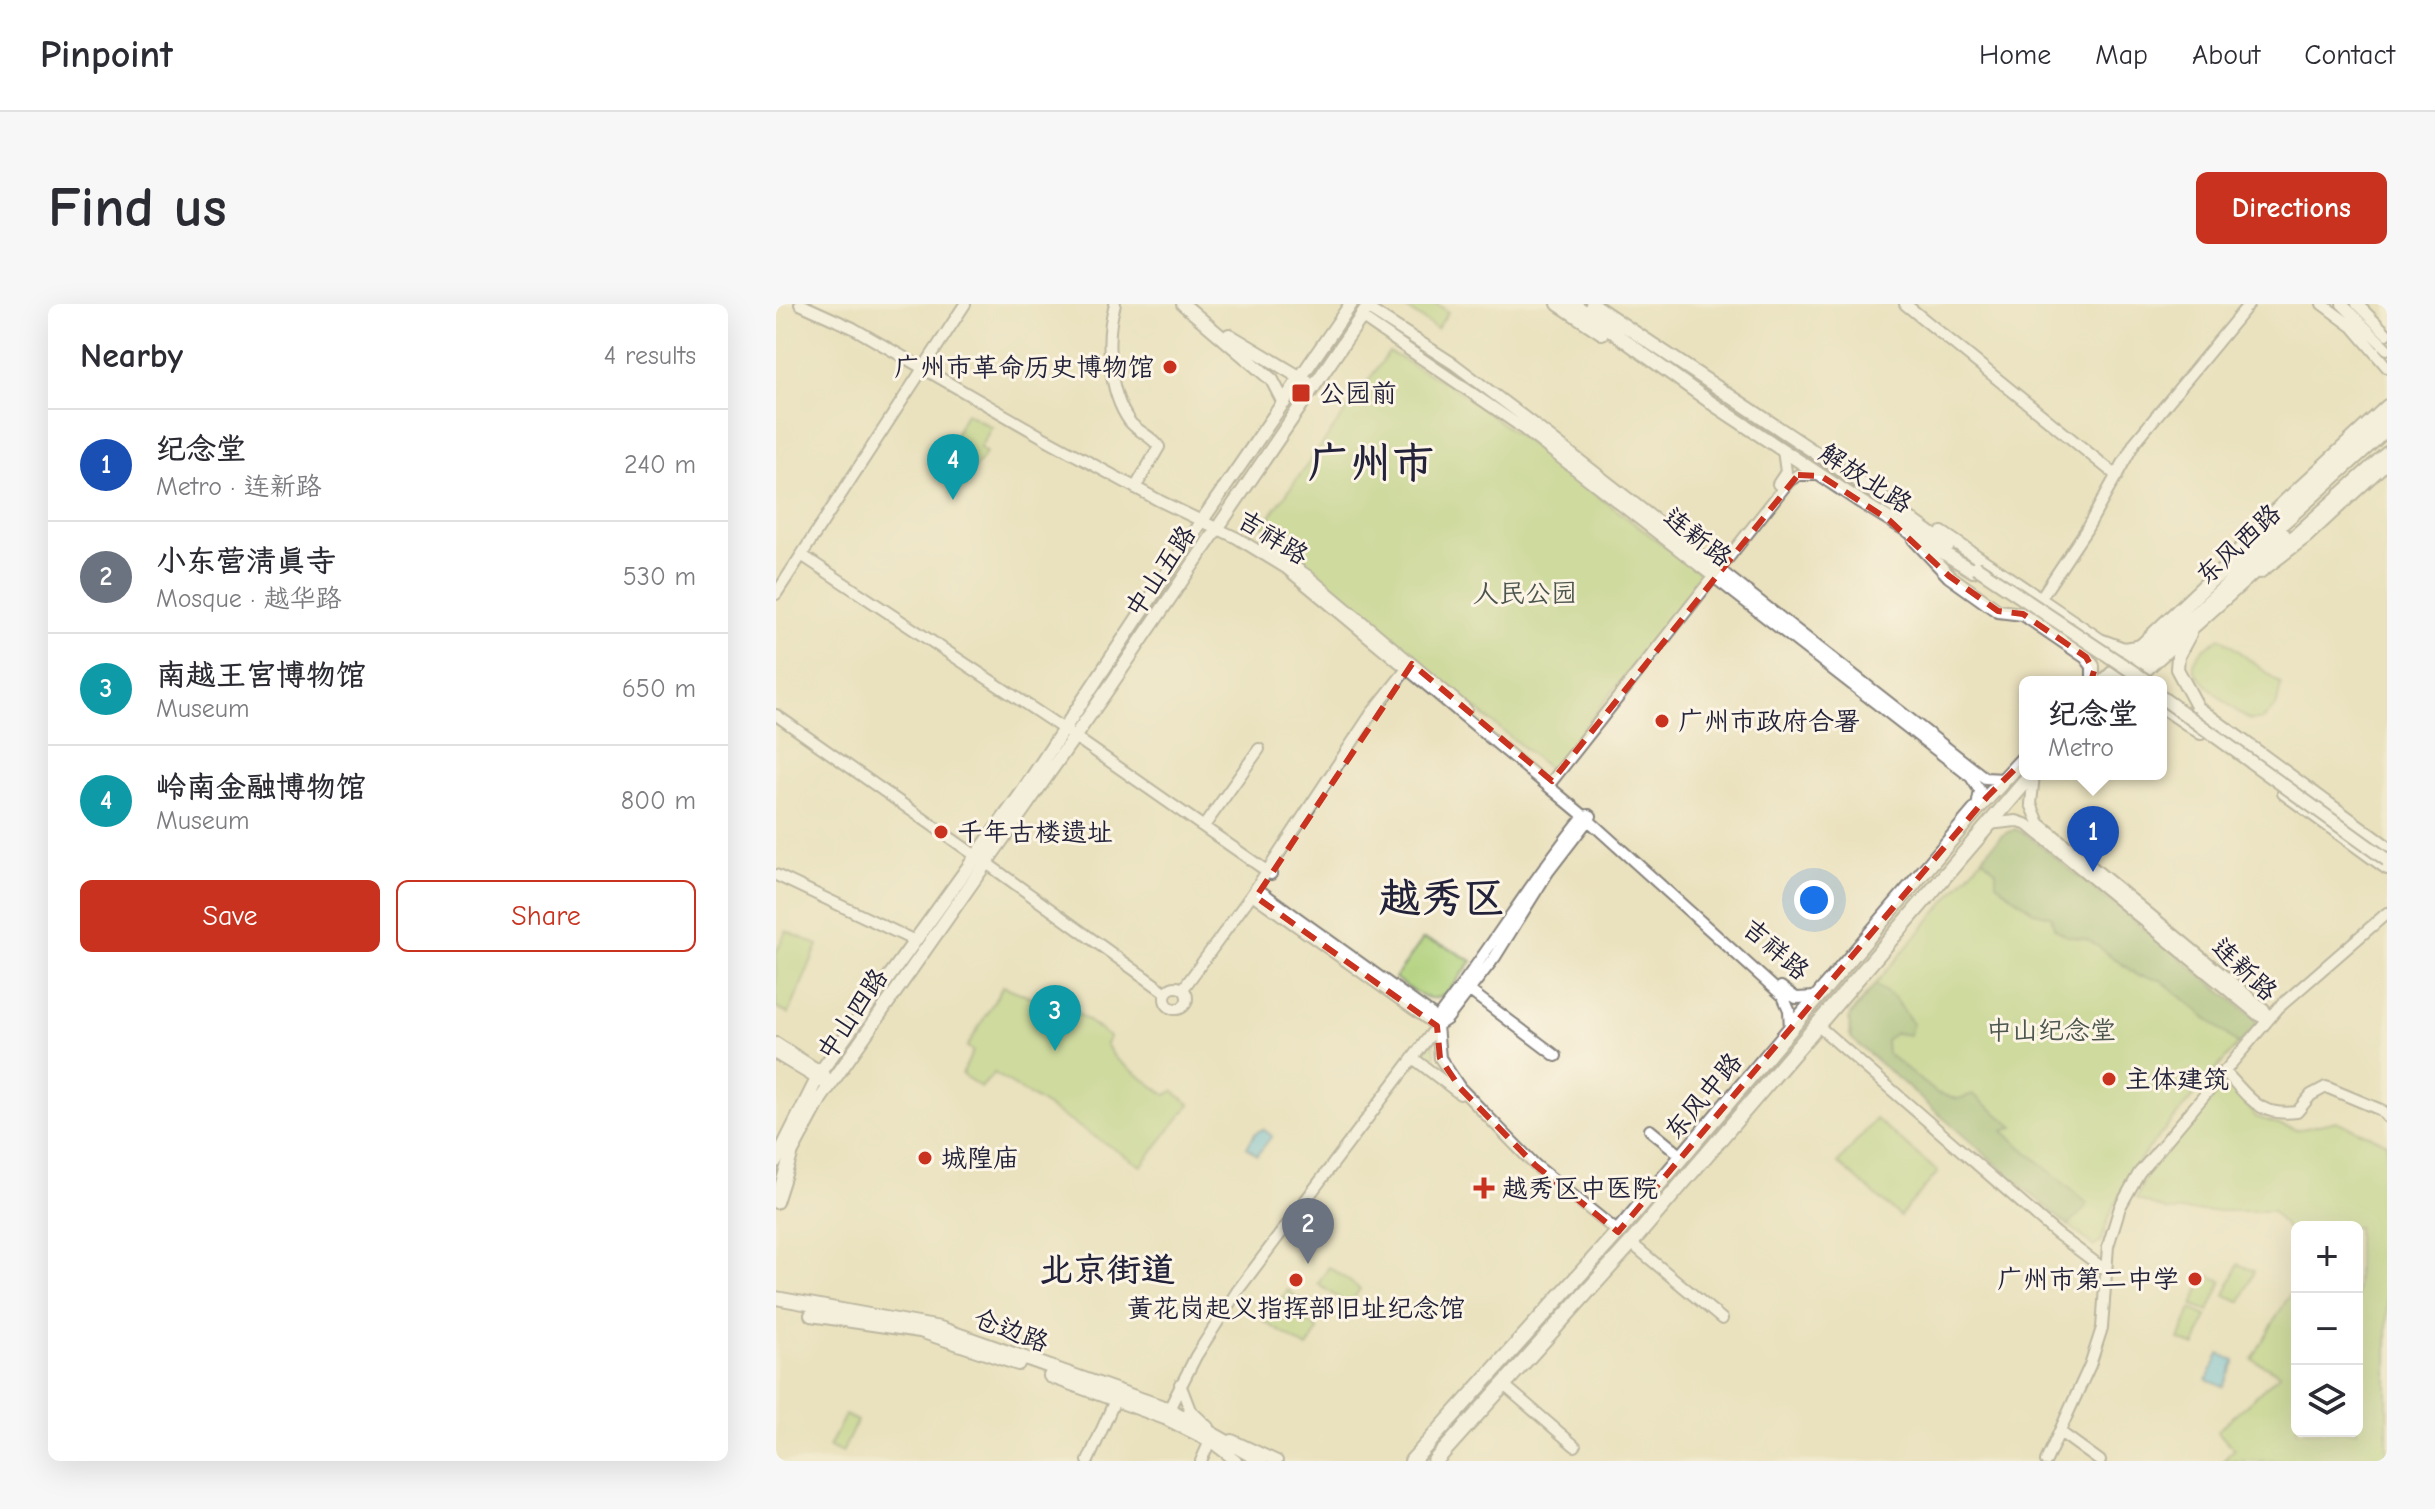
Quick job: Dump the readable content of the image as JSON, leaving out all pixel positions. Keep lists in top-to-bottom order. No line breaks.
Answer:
{"streets":{"highway":["东风西路","东风中路"],"main road":["解放北路","中山五路","中山四路","仓边路"],"street":["吉祥路","连新路"]},"crossings":[["吉祥路","中山五路"],["吉祥路","东风中路"],["连新路","中山五路"],["连新路","东风中路"],["中山五路","中山四路"]],"districts":["广州市","越秀区","北京街道"],"parks":["人民公园","中山纪念堂"],"places":{"other":["广州市革命历史博物馆","广州市政府合署","千年古楼遗址","主体建筑","城隍庙","广州市第二中学","黄花岗起义指挥部旧址纪念馆"],"transit":["公园前"],"health":["越秀区中医院"]},"page":{"header":"Pinpoint","nav":["Home","Map","About","Contact"],"buttons":["Directions",["Save","Share"]],"title":"Find us","heading":["Nearby","4 results"],"list":[{"mark":"1","name":"纪念堂","note":"Metro · 连新路","value":"240 m"},{"mark":"2","name":"小东营清真寺","note":"Mosque · 越华路","value":"530 m"},{"mark":"3","name":"南越王宫博物馆","note":"Museum","value":"650 m"},{"mark":"4","name":"岭南金融博物馆","note":"Museum","value":"800 m"}],"pins":["4","1","3","2"],"popup":["纪念堂","Metro"],"map_buttons":["+","−"]}}
